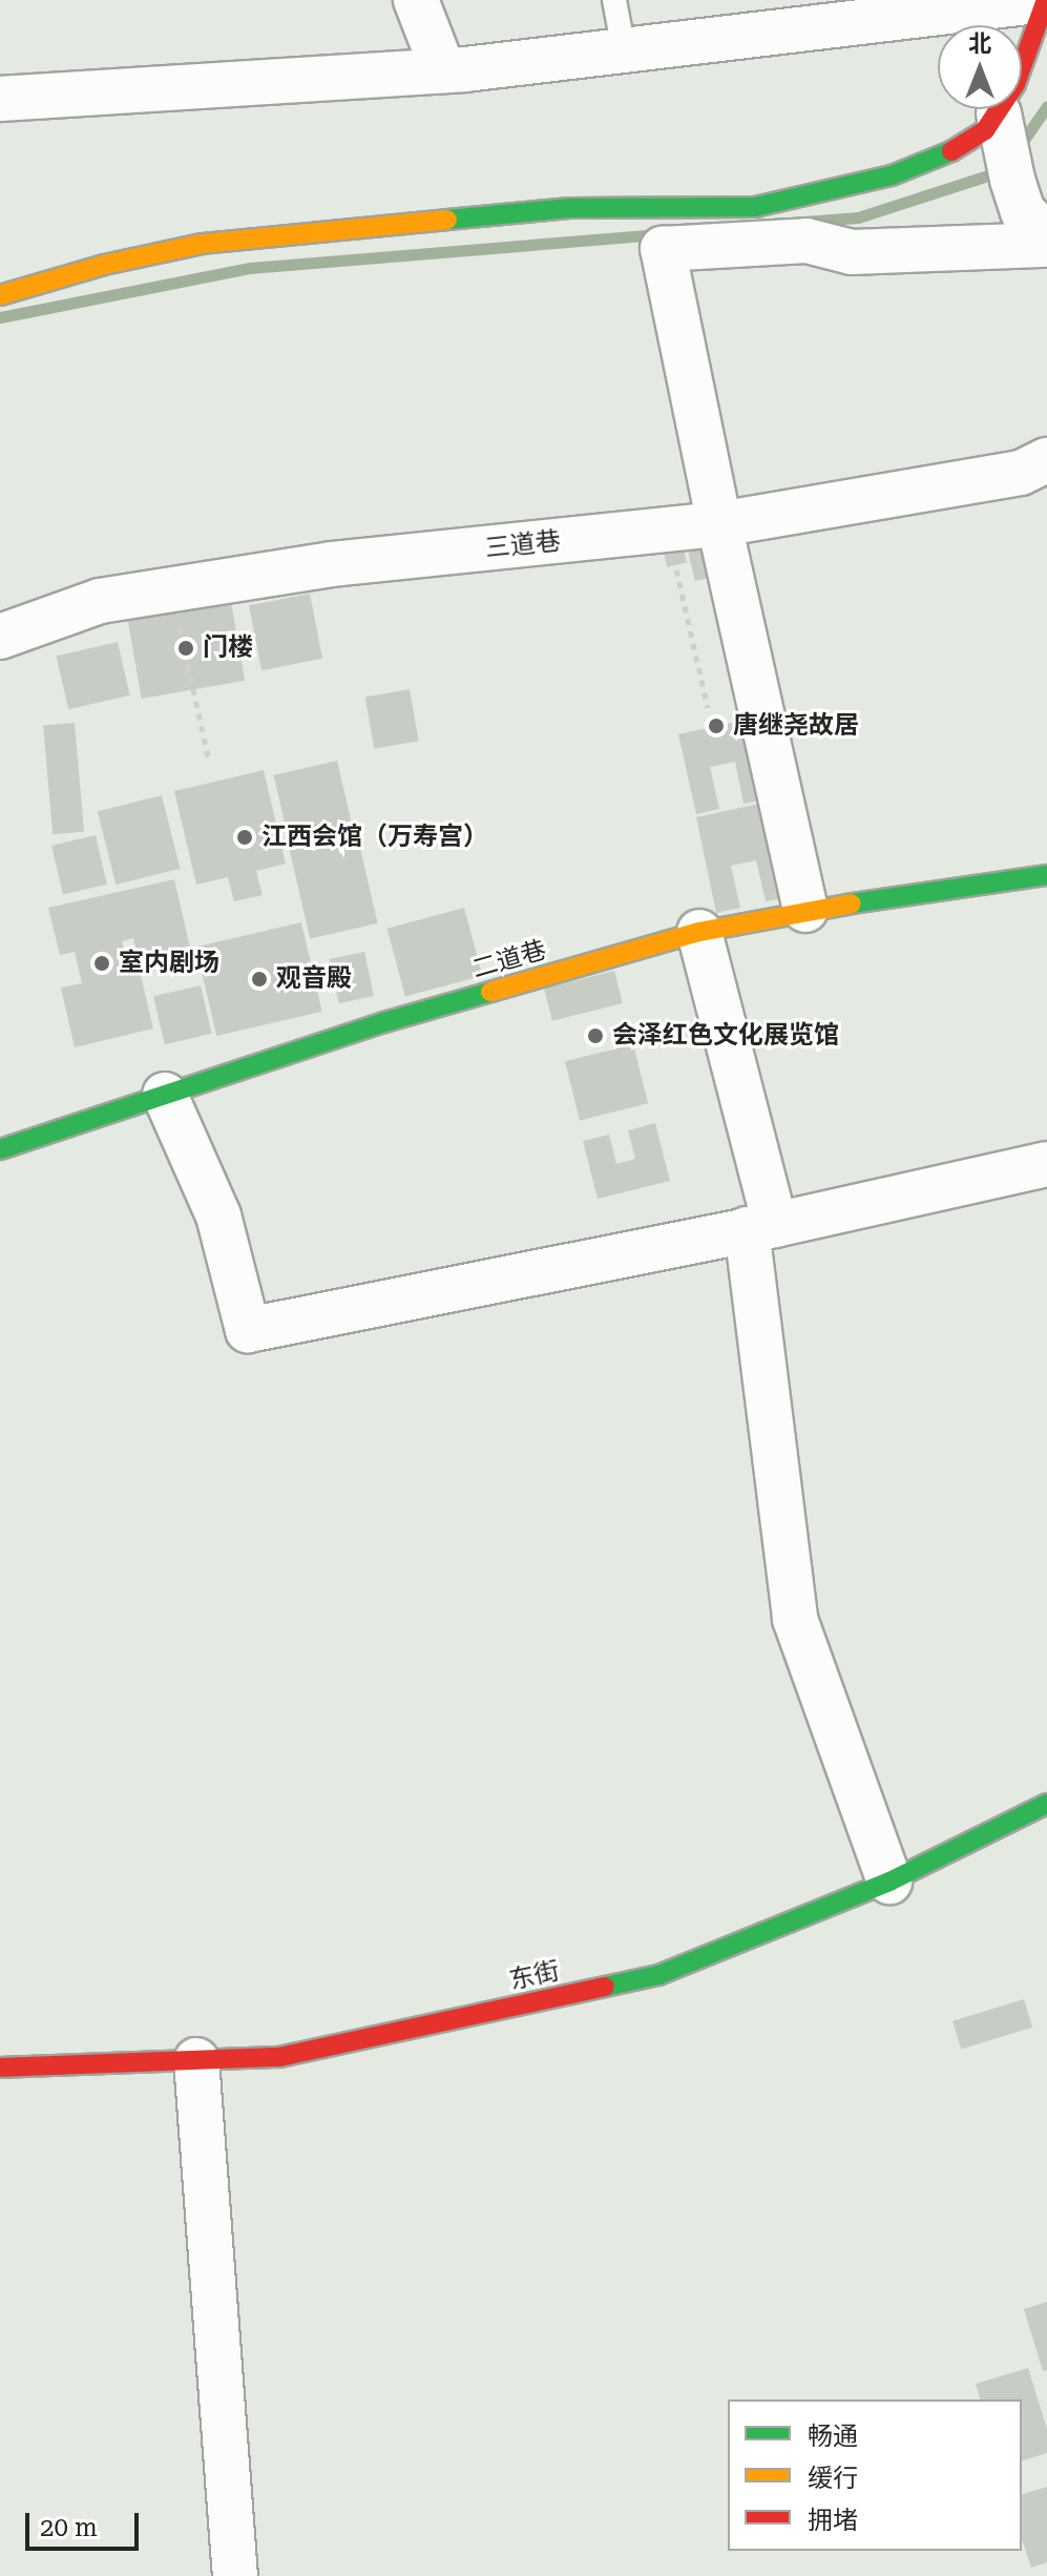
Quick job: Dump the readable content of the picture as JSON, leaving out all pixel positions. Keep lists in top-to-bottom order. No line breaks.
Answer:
{"streets":{"street":["三道巷","二道巷","东街"]},"places":["门楼","唐继尧故居","江西会馆（万寿宫）","室内剧场","观音殿","会泽红色文化展览馆"],"legend":["畅通","缓行","拥堵"],"scale_bar":"20 m","north":"top"}
